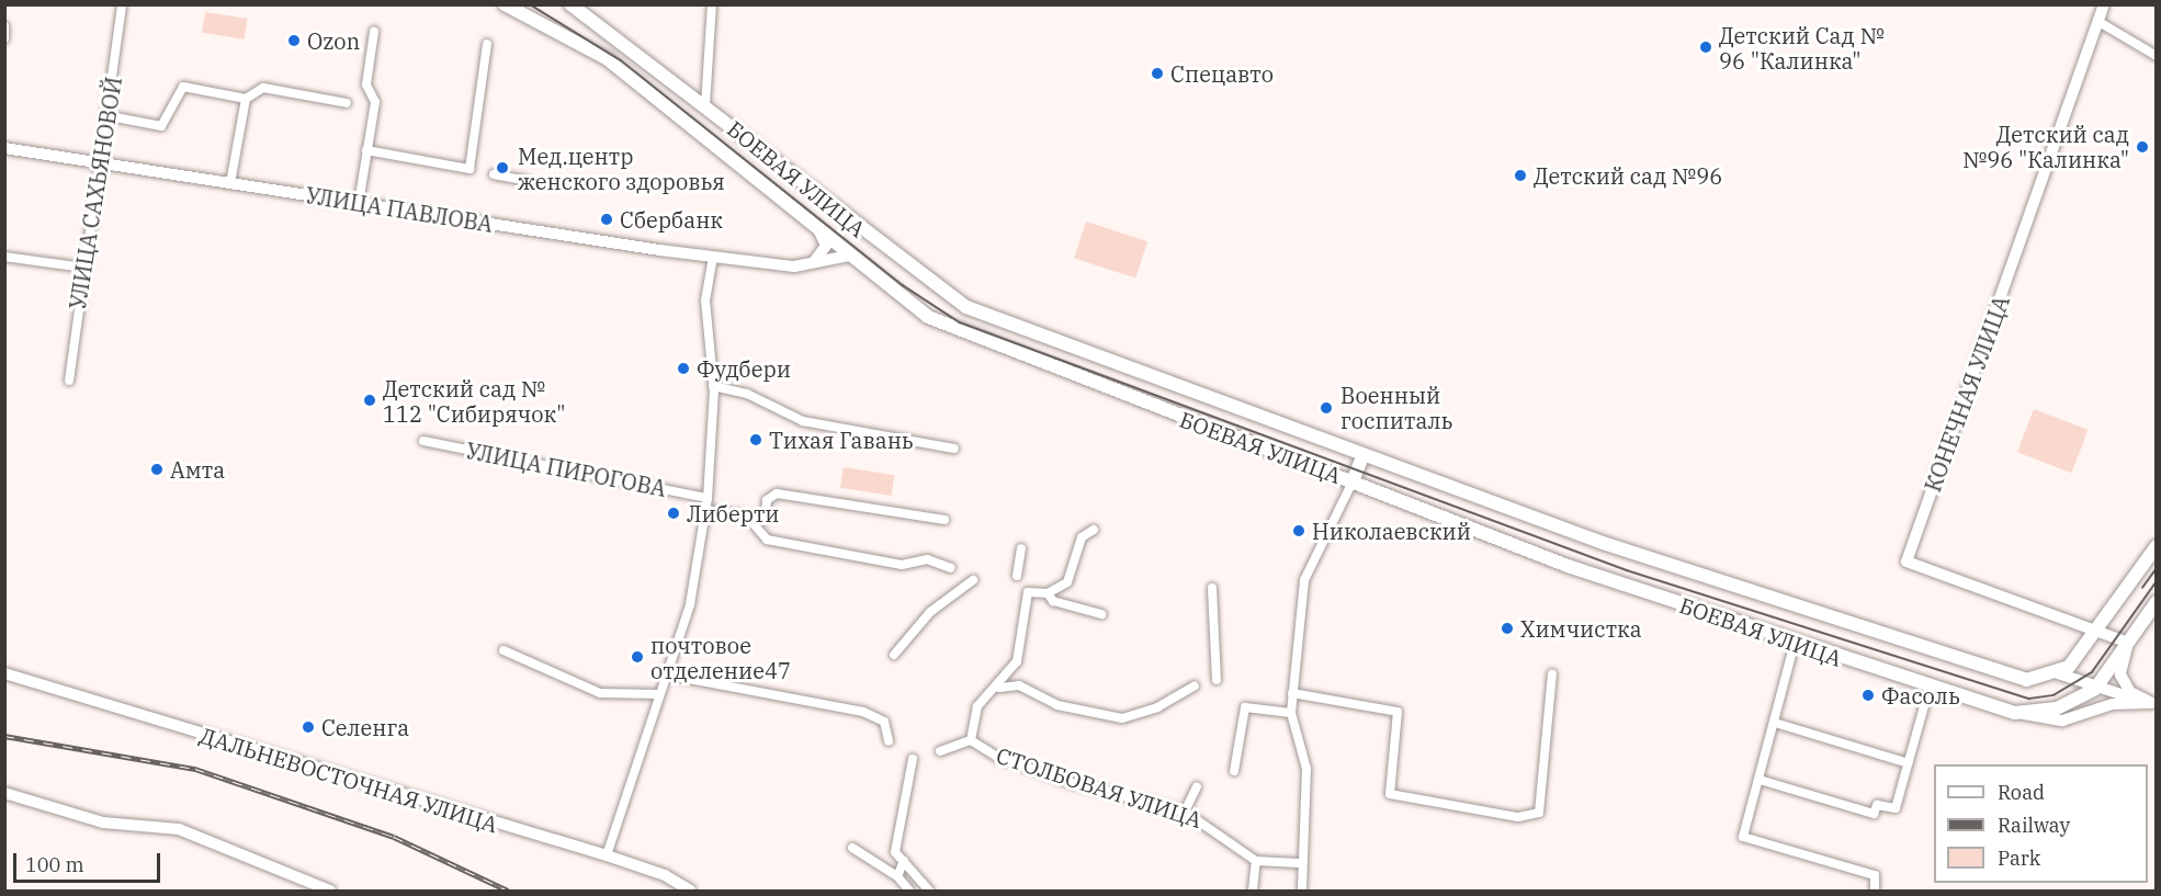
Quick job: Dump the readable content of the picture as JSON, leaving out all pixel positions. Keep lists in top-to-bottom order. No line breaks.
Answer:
{"streets":{"main road":["БОЕВАЯ УЛИЦА"],"street":["УЛИЦА САХЬЯНОВОЙ","УЛИЦА ПАВЛОВА","КОНЕЧНАЯ УЛИЦА","УЛИЦА ПИРОГОВА","ДАЛЬНЕВОСТОЧНАЯ УЛИЦА","СТОЛБОВАЯ УЛИЦА"]},"crossings":[["БОЕВАЯ УЛИЦА","УЛИЦА ПАВЛОВА"],["УЛИЦА САХЬЯНОВОЙ","УЛИЦА ПАВЛОВА"]],"places":["Ozon","Детский Сад № 96 \"Калинка\"","Спецавто","Детский сад №96 \"Калинка\"","Мед.центр женского здоровья","Детский сад №96","Сбербанк","Фудбери","Детский сад № 112 \"Сибирячок\"","Военный госпиталь","Тихая Гавань","Амта","Либерти","Николаевский","Химчистка","почтовое отделение47","Фасоль","Селенга"],"legend":["Road","Railway","Park"],"scale_bar":"100 m"}
